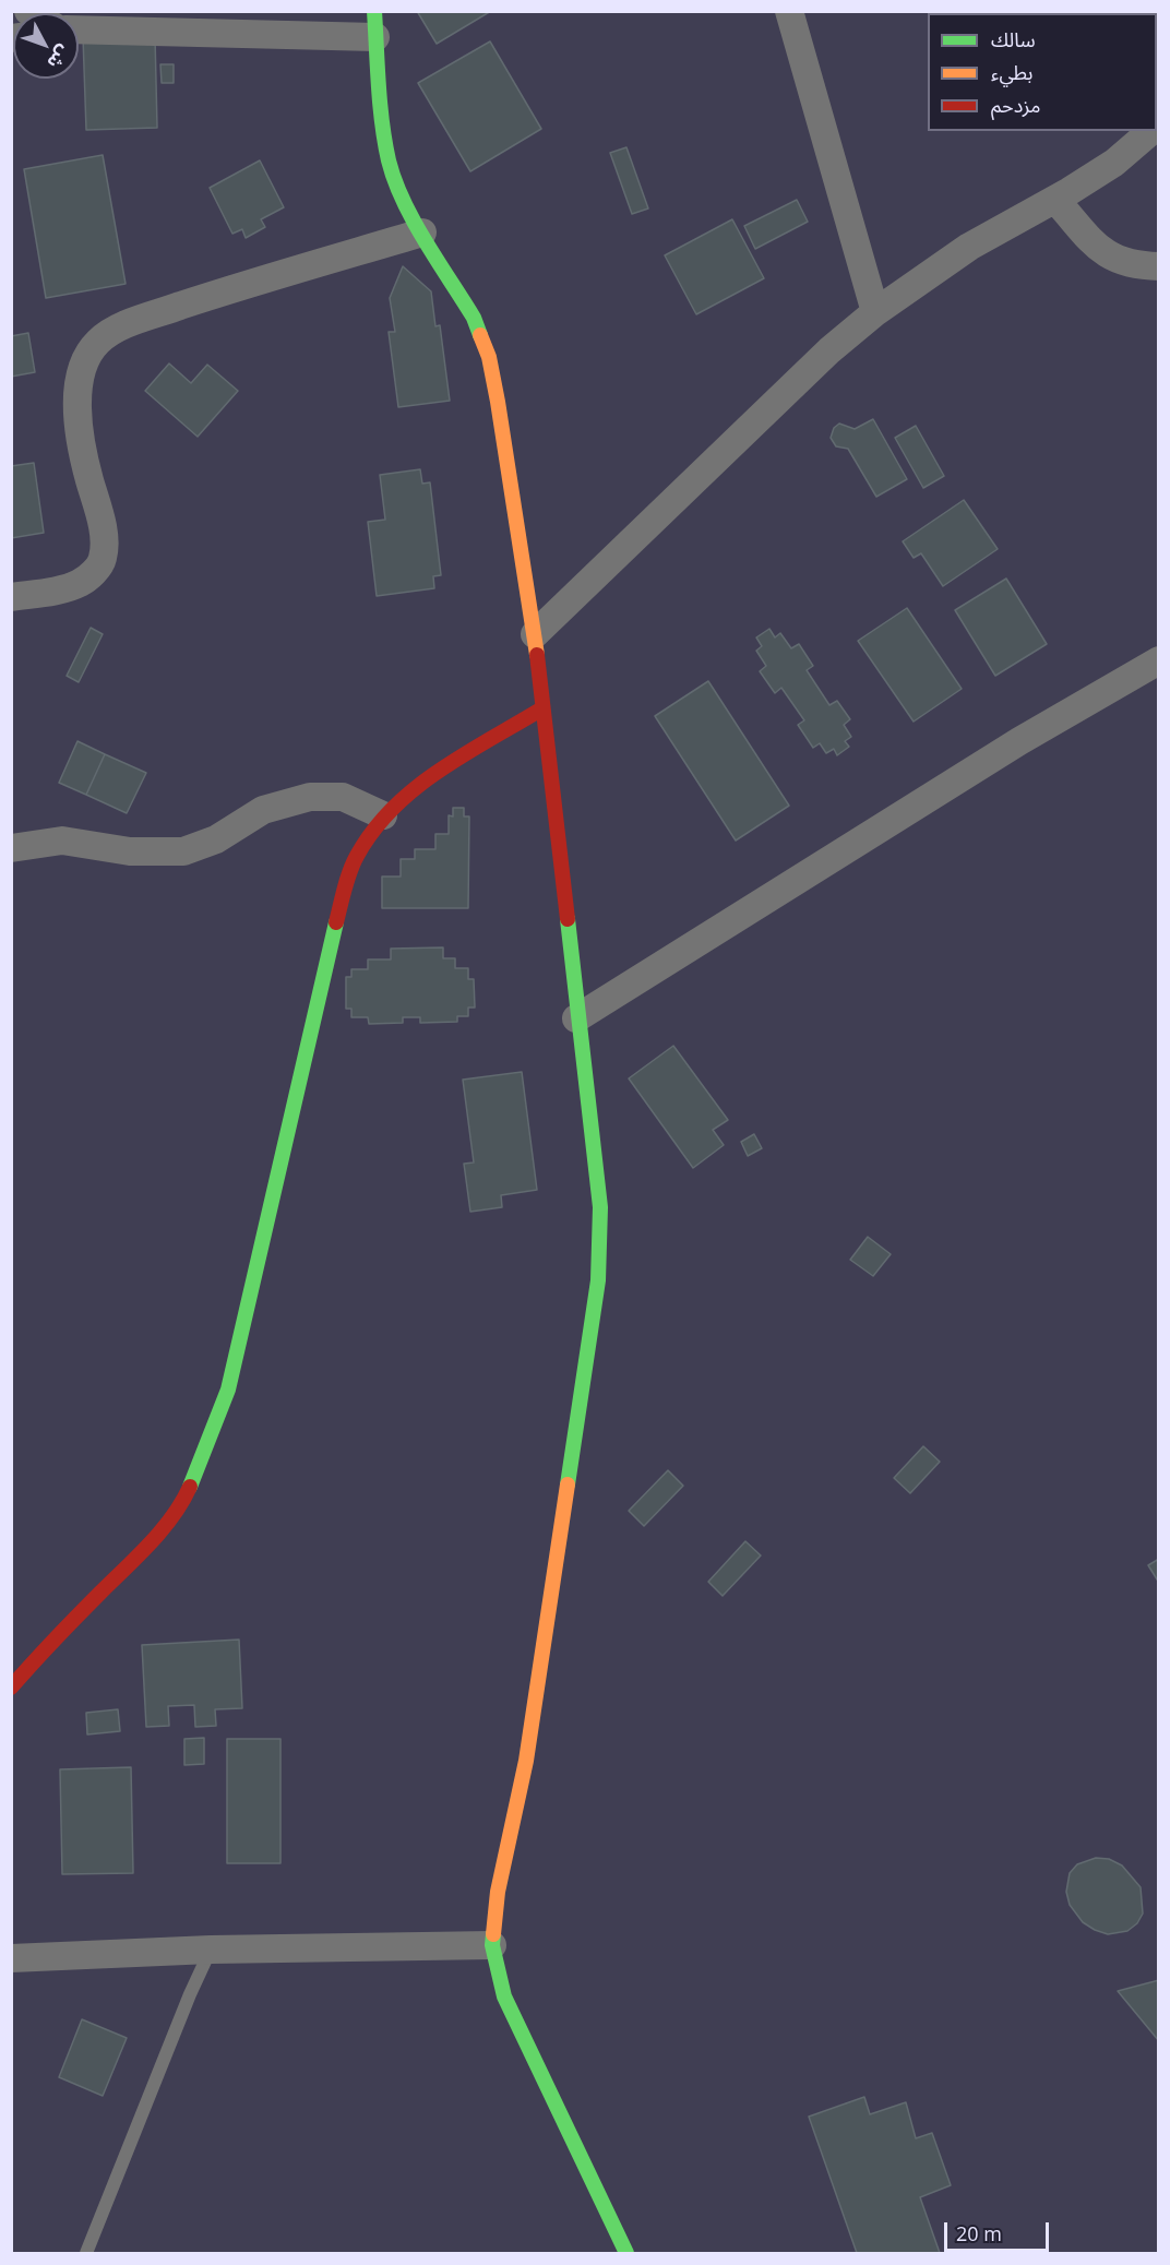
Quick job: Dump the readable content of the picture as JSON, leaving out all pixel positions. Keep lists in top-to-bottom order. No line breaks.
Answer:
{"legend":["سالك","بطيء","مزدحم"],"scale_bar":"20 m","north":"bottom right"}
